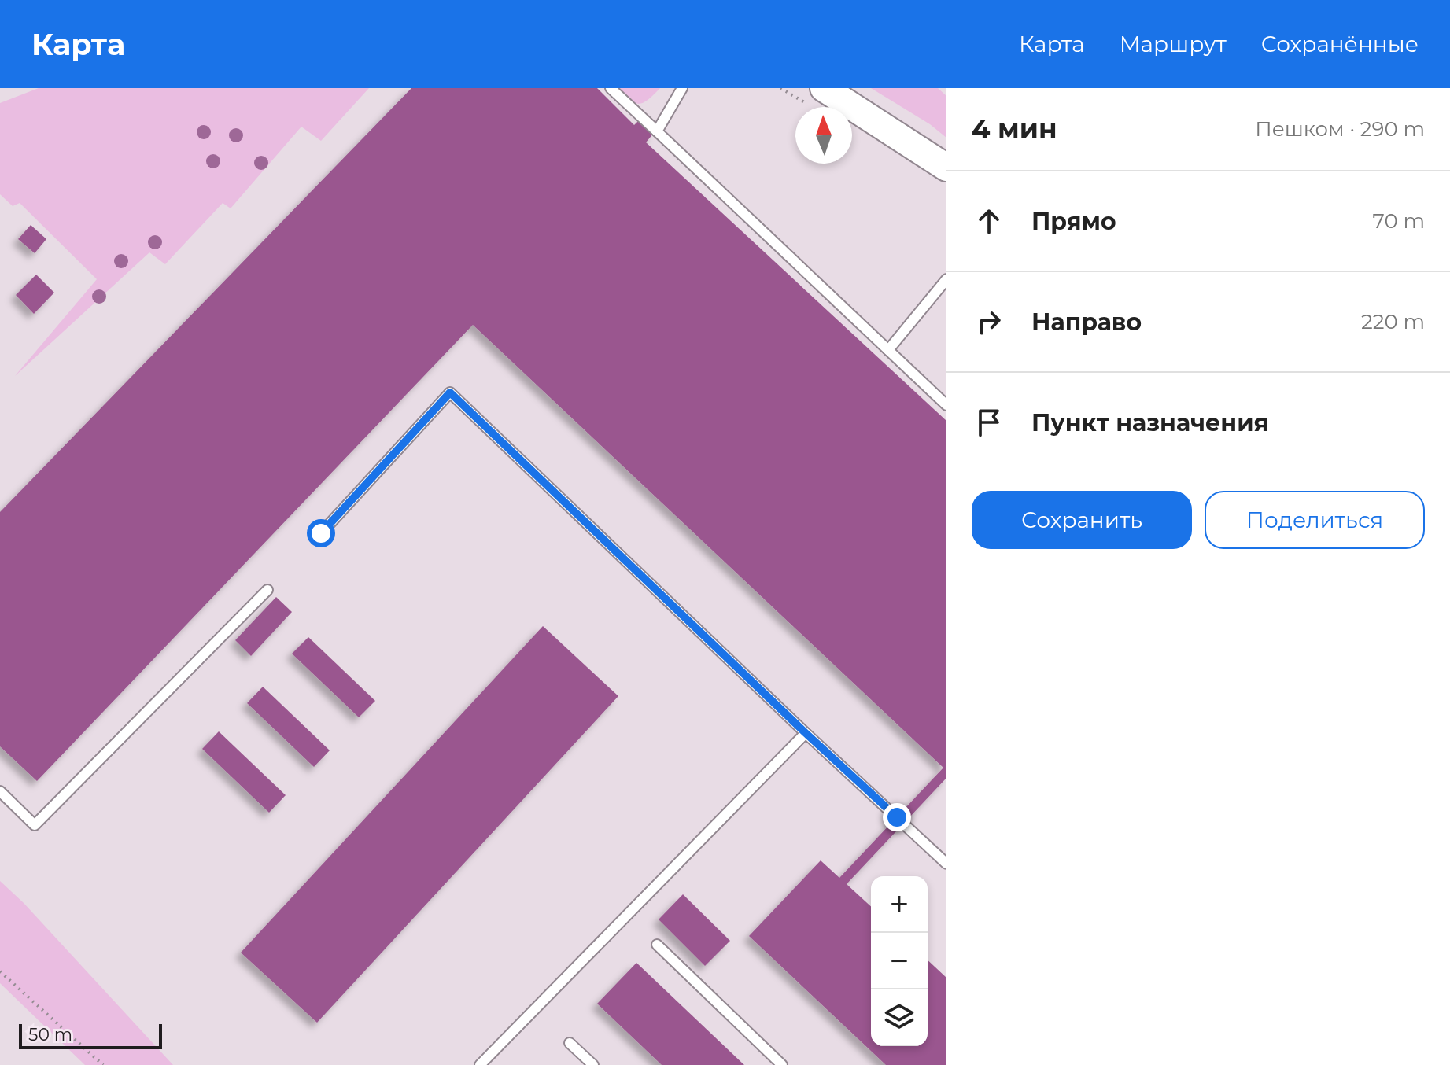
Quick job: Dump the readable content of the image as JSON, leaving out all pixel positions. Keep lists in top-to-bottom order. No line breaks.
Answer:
{"scale_bar":"50 m","north":"top","page":{"header":"Карта","nav":["Карта","Маршрут","Сохранённые"],"heading":["4 мин","Пешком · 290 m"],"list":[["Прямо","70 m"],["Направо","220 m"],"Пункт назначения"],"buttons":["Сохранить","Поделиться"],"map_buttons":["+","−"],"scale":"50 m"}}
